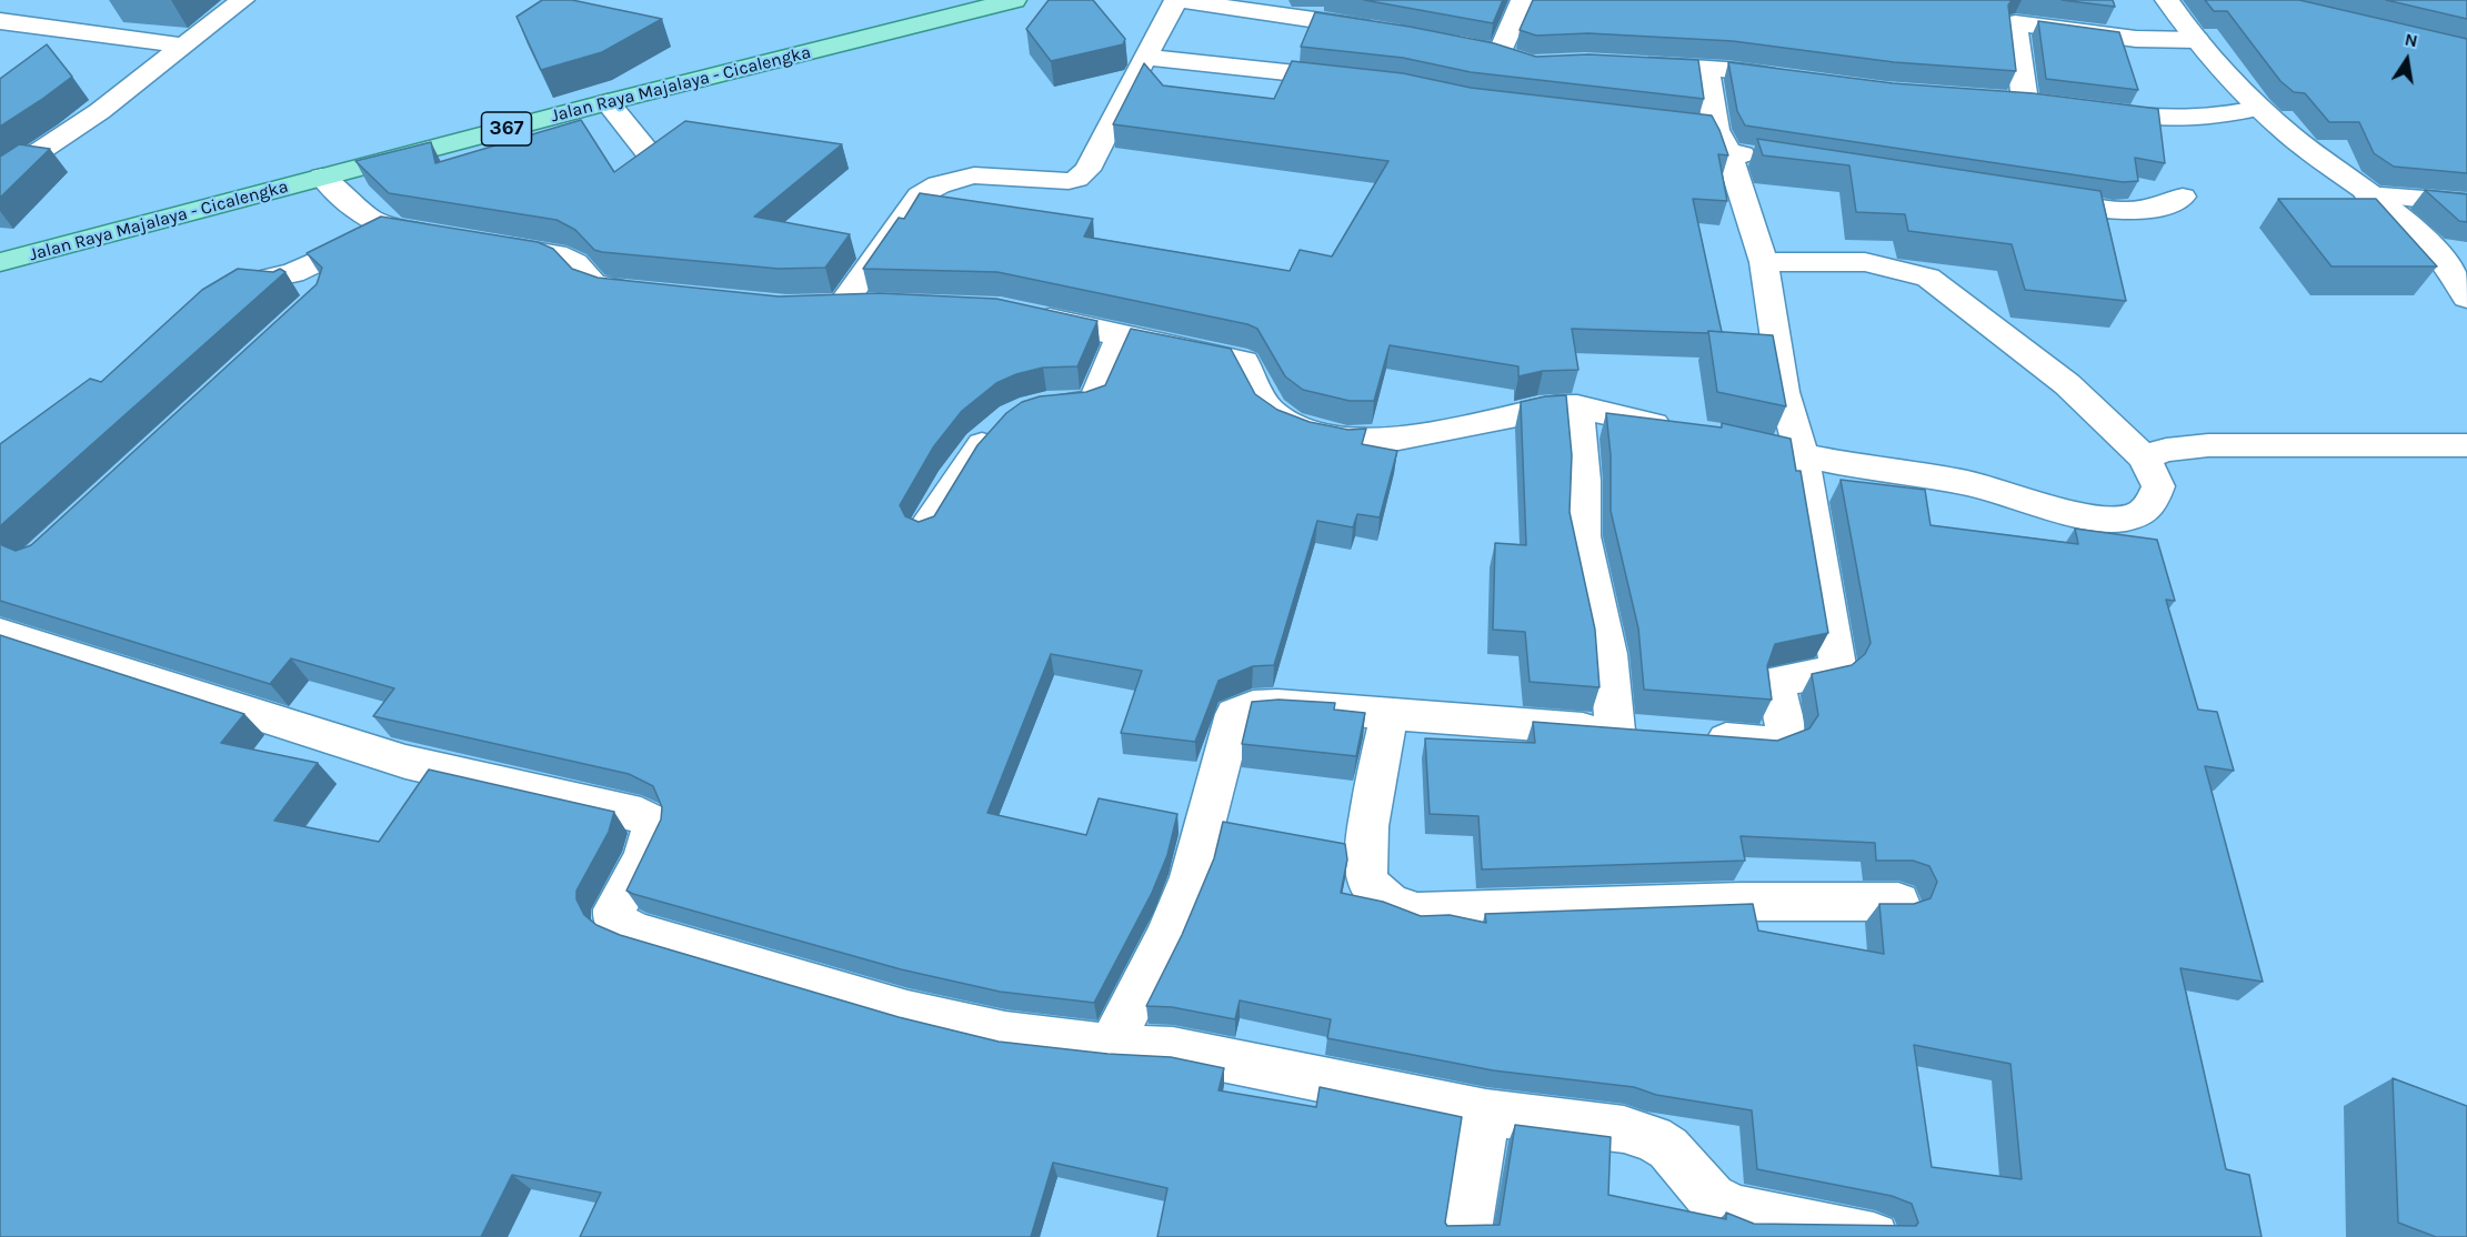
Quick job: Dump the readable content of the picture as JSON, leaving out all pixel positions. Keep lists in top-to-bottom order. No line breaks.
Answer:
{"streets":{"main road":["Jalan Raya Majalaya - Cicalengka","367"]},"north":"top"}
